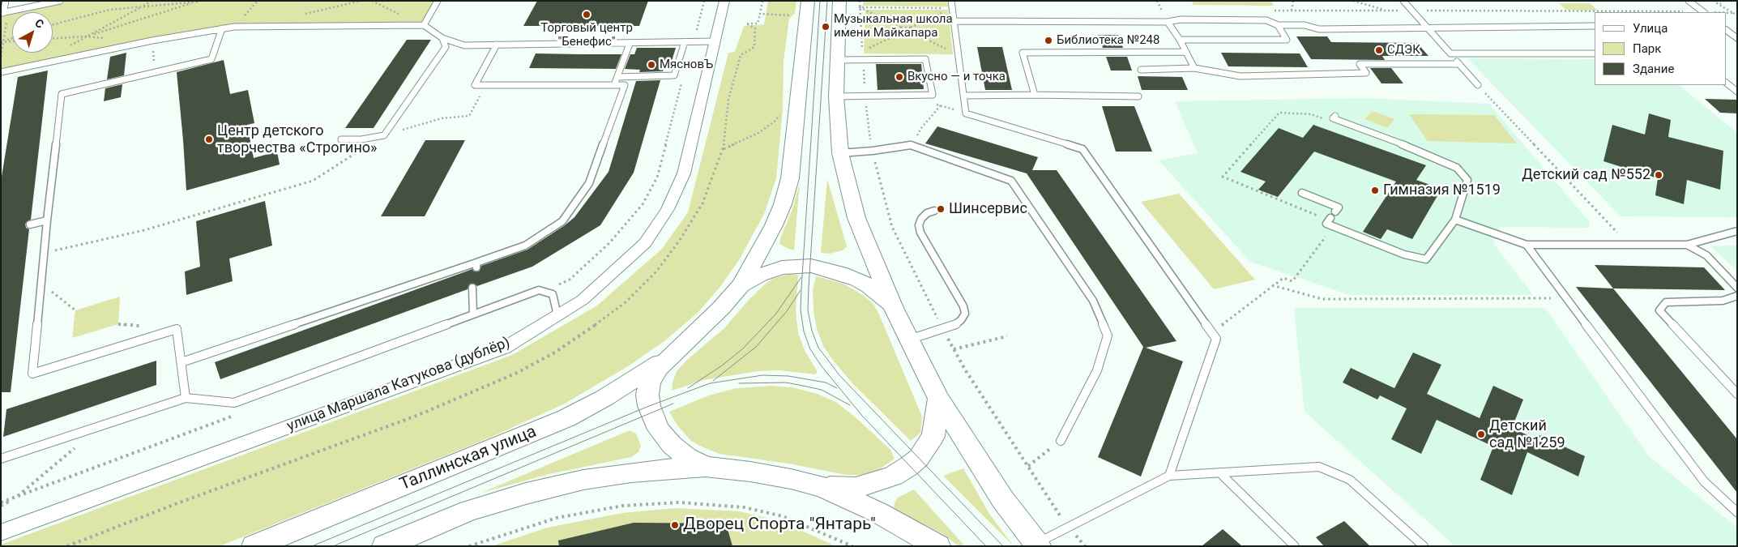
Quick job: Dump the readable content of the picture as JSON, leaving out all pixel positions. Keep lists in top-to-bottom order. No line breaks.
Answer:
{"streets":{"main road":["Таллинская улица"],"street":["улица Маршала Катукова (дублёр)"]},"places":["Торговый центр \"Бенефис\"","Музыкальная школа имени Майкапара","Библиотека №248","СДЭК","МясновЪ","Вкусно — и точка","Центр детского творчества «Строгино»","Детский сад №552","Гимназия №1519","Шинсервис","Детский сад №1259","Дворец Спорта \"Янтарь\""],"legend":["Улица","Парк","Здание"],"north":"top right"}
